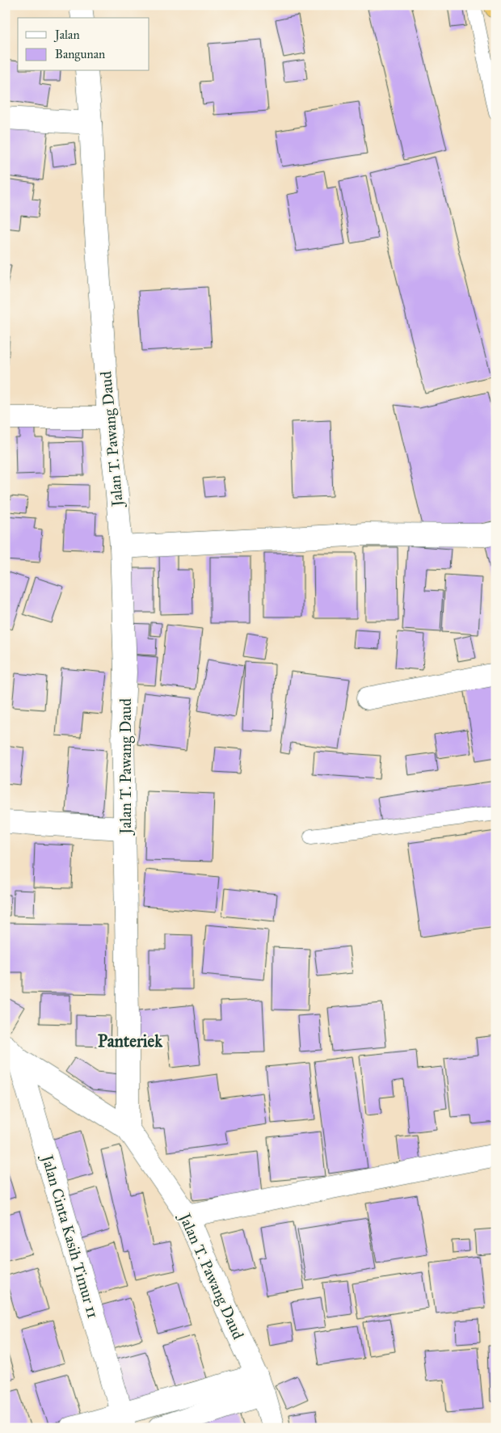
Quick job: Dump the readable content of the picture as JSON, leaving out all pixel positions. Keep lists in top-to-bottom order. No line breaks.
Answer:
{"streets":{"street":["Jalan T. Pawang Daud","Jalan Cinta Kasih Timur 11"]},"districts":["Panteriek"],"legend":["Jalan","Bangunan"]}
